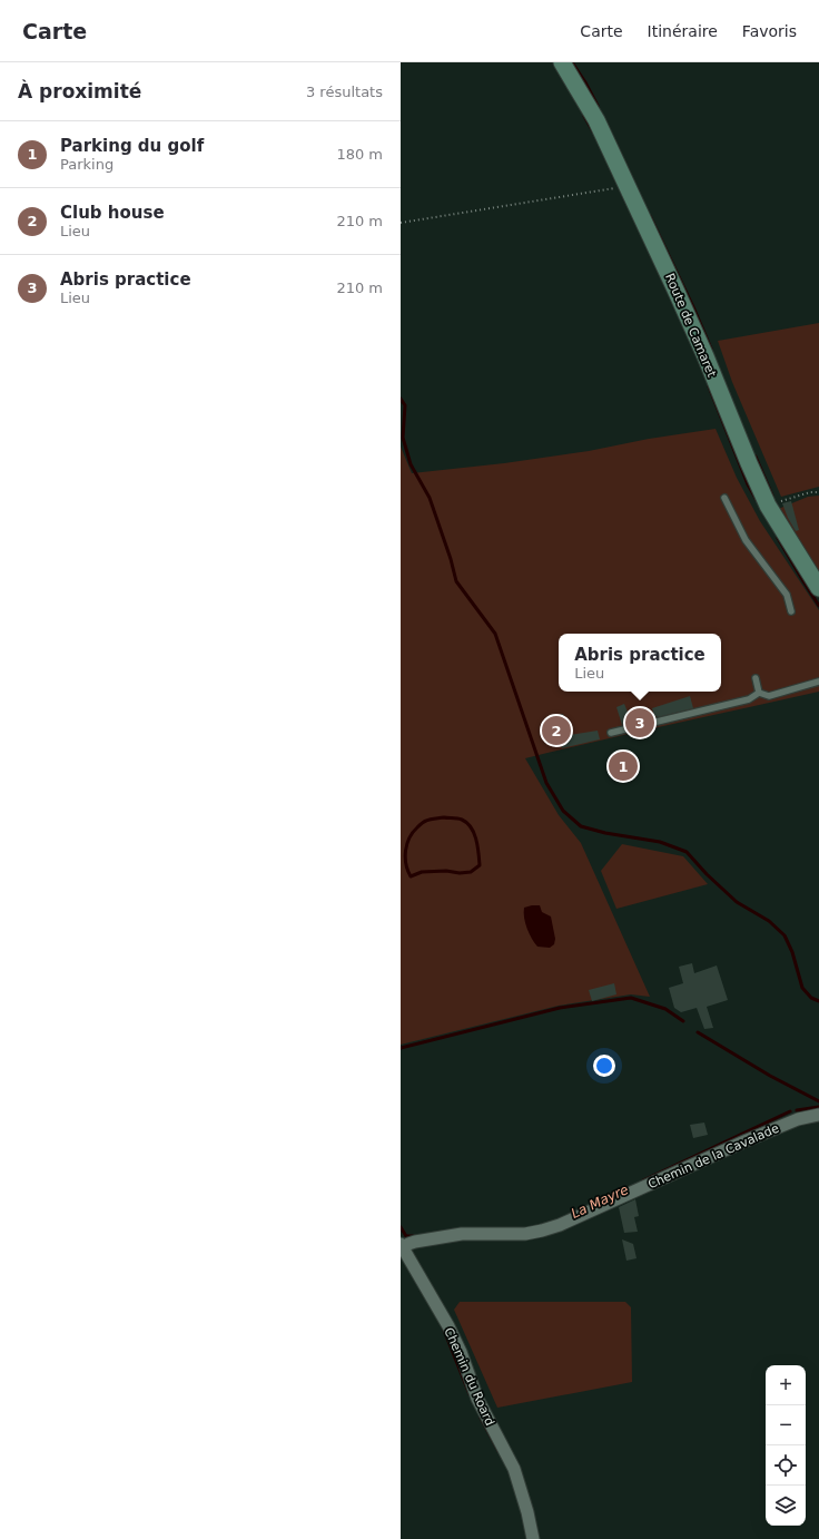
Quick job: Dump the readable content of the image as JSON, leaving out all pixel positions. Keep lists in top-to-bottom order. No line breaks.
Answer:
{"streets":{"main road":["Route de Camaret"],"street":["Chemin de la Cavalade","Chemin du Roard"]},"crossings":[["Chemin de la Cavalade","Chemin du Roard"]],"water":["La Mayre"],"page":{"header":"Carte","nav":["Carte","Itinéraire","Favoris"],"heading":["À proximité","3 résultats"],"list":[{"mark":"1","name":"Parking du golf","note":"Parking","value":"180 m"},{"mark":"2","name":"Club house","note":"Lieu","value":"210 m"},{"mark":"3","name":"Abris practice","note":"Lieu","value":"210 m"}],"popup":["Abris practice","Lieu"],"pins":["3","2","1"],"map_buttons":["+","−"]}}
